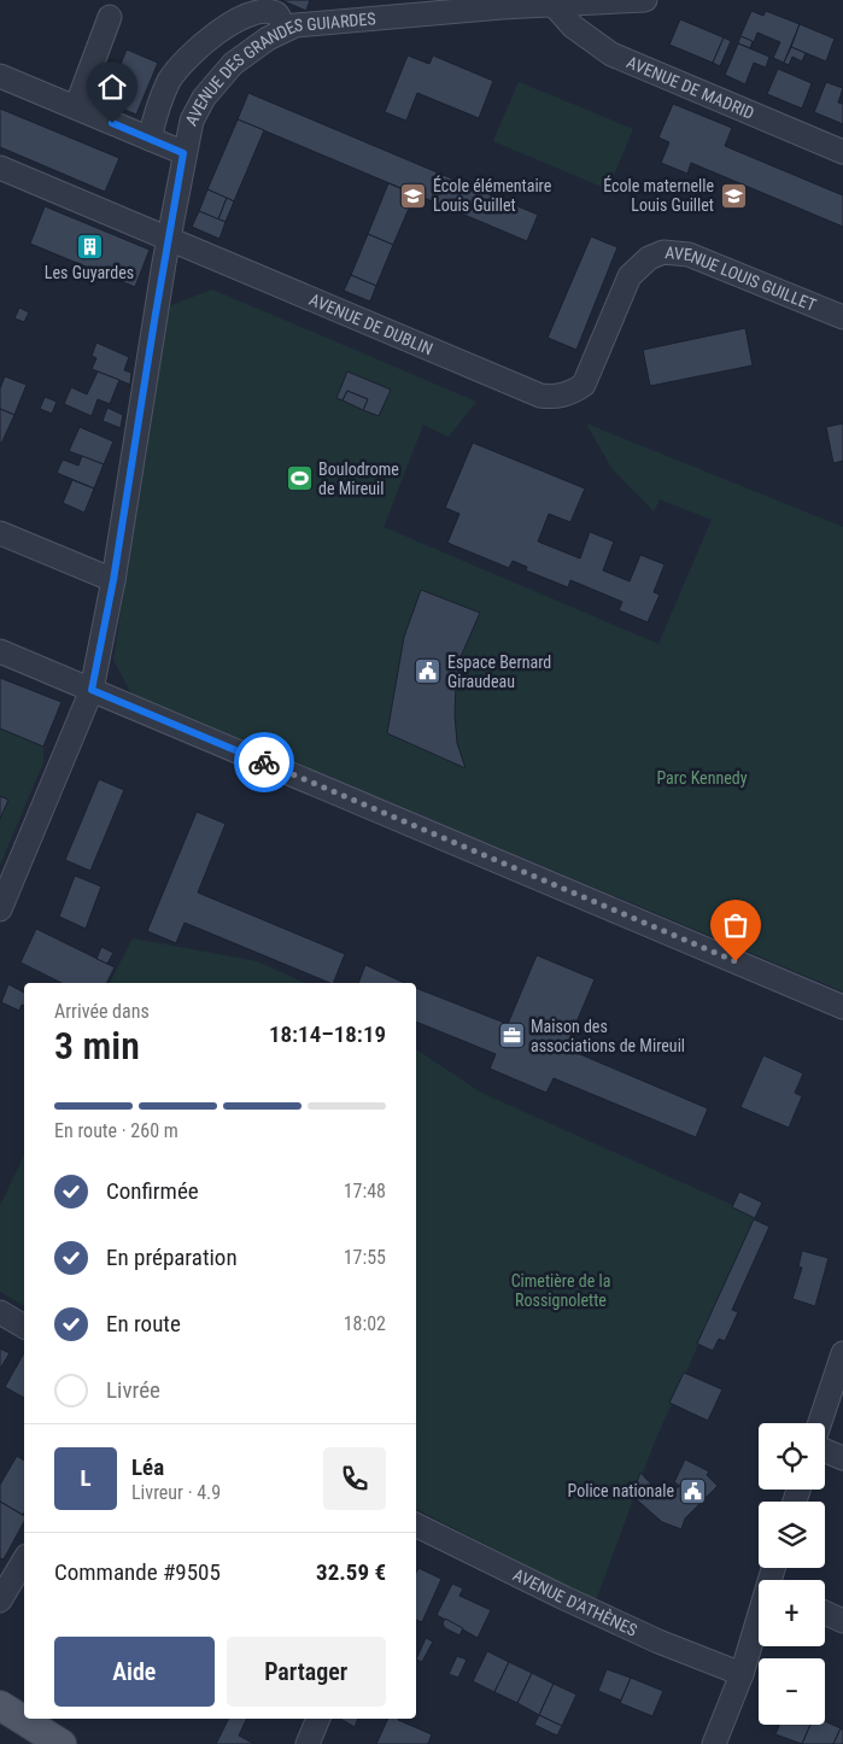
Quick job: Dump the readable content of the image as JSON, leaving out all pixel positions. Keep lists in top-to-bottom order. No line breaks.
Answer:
{"streets":{"street":["AVENUE DES GRANDES GUIARDES","AVENUE DE MADRID","AVENUE LOUIS GUILLET","AVENUE DE DUBLIN","AVENUE D'ATHÈNES"]},"crossings":[["AVENUE DES GRANDES GUIARDES","AVENUE DE MADRID"],["AVENUE DES GRANDES GUIARDES","AVENUE DE DUBLIN"],["AVENUE LOUIS GUILLET","AVENUE DE DUBLIN"]],"parks":["Parc Kennedy","Cimetière de la Rossignolette"],"places":{"school or university":["École élémentaire Louis Guillet","École maternelle Louis Guillet"],"building":["Les Guyardes"],"sports":["Boulodrome de Mireuil"],"public building":["Espace Bernard Giraudeau","Police nationale"],"office":["Maison des associations de Mireuil"]},"page":{"heading":["3 min","Arrivée dans","18:14–18:19"],"panel":["Léa","Livreur · 4.9","Commande #9505","32.59 €"],"bar":"En route · 260 m","list":[["Confirmée","17:48"],["En préparation","17:55"],["En route","18:02"],"Livrée"],"map_buttons":["+","−"],"round":"L","buttons":["Aide","Partager"]}}
